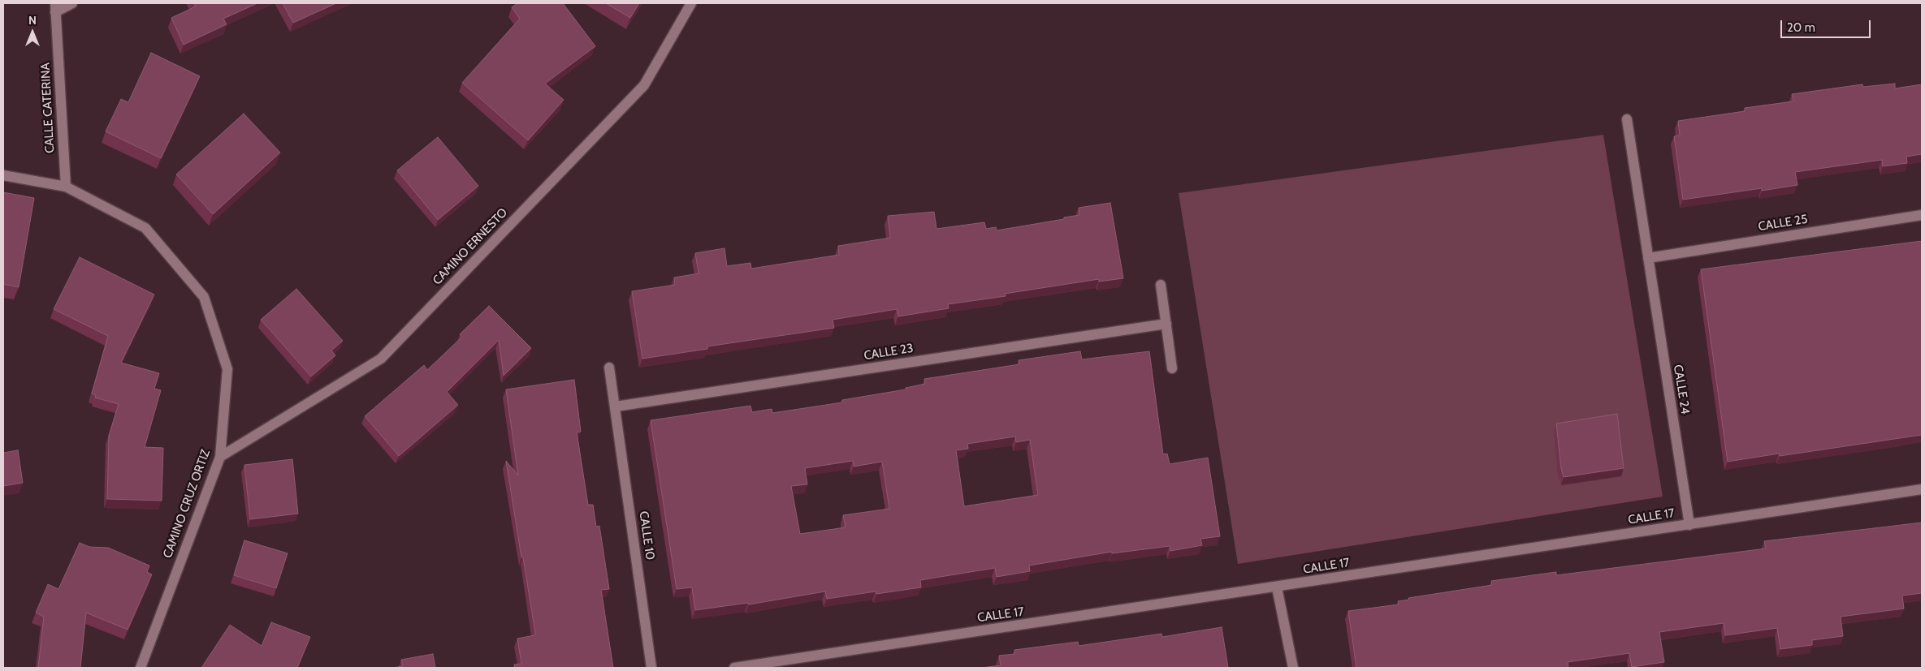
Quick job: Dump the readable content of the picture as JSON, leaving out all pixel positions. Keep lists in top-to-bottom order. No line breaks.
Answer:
{"streets":{"street":["CALLE CATERINA","CALLE 25","CAMINO ERNESTO","CALLE 23","CALLE 24","CAMINO CRUZ ORTIZ","CALLE 17","CALLE 10"]},"crossings":[["CALLE CATERINA","CAMINO CRUZ ORTIZ"],["CALLE 25","CALLE 24"],["CAMINO ERNESTO","CAMINO CRUZ ORTIZ"],["CALLE 23","CALLE 10"],["CALLE 24","CALLE 17"]],"scale_bar":"20 m","north":"top"}
